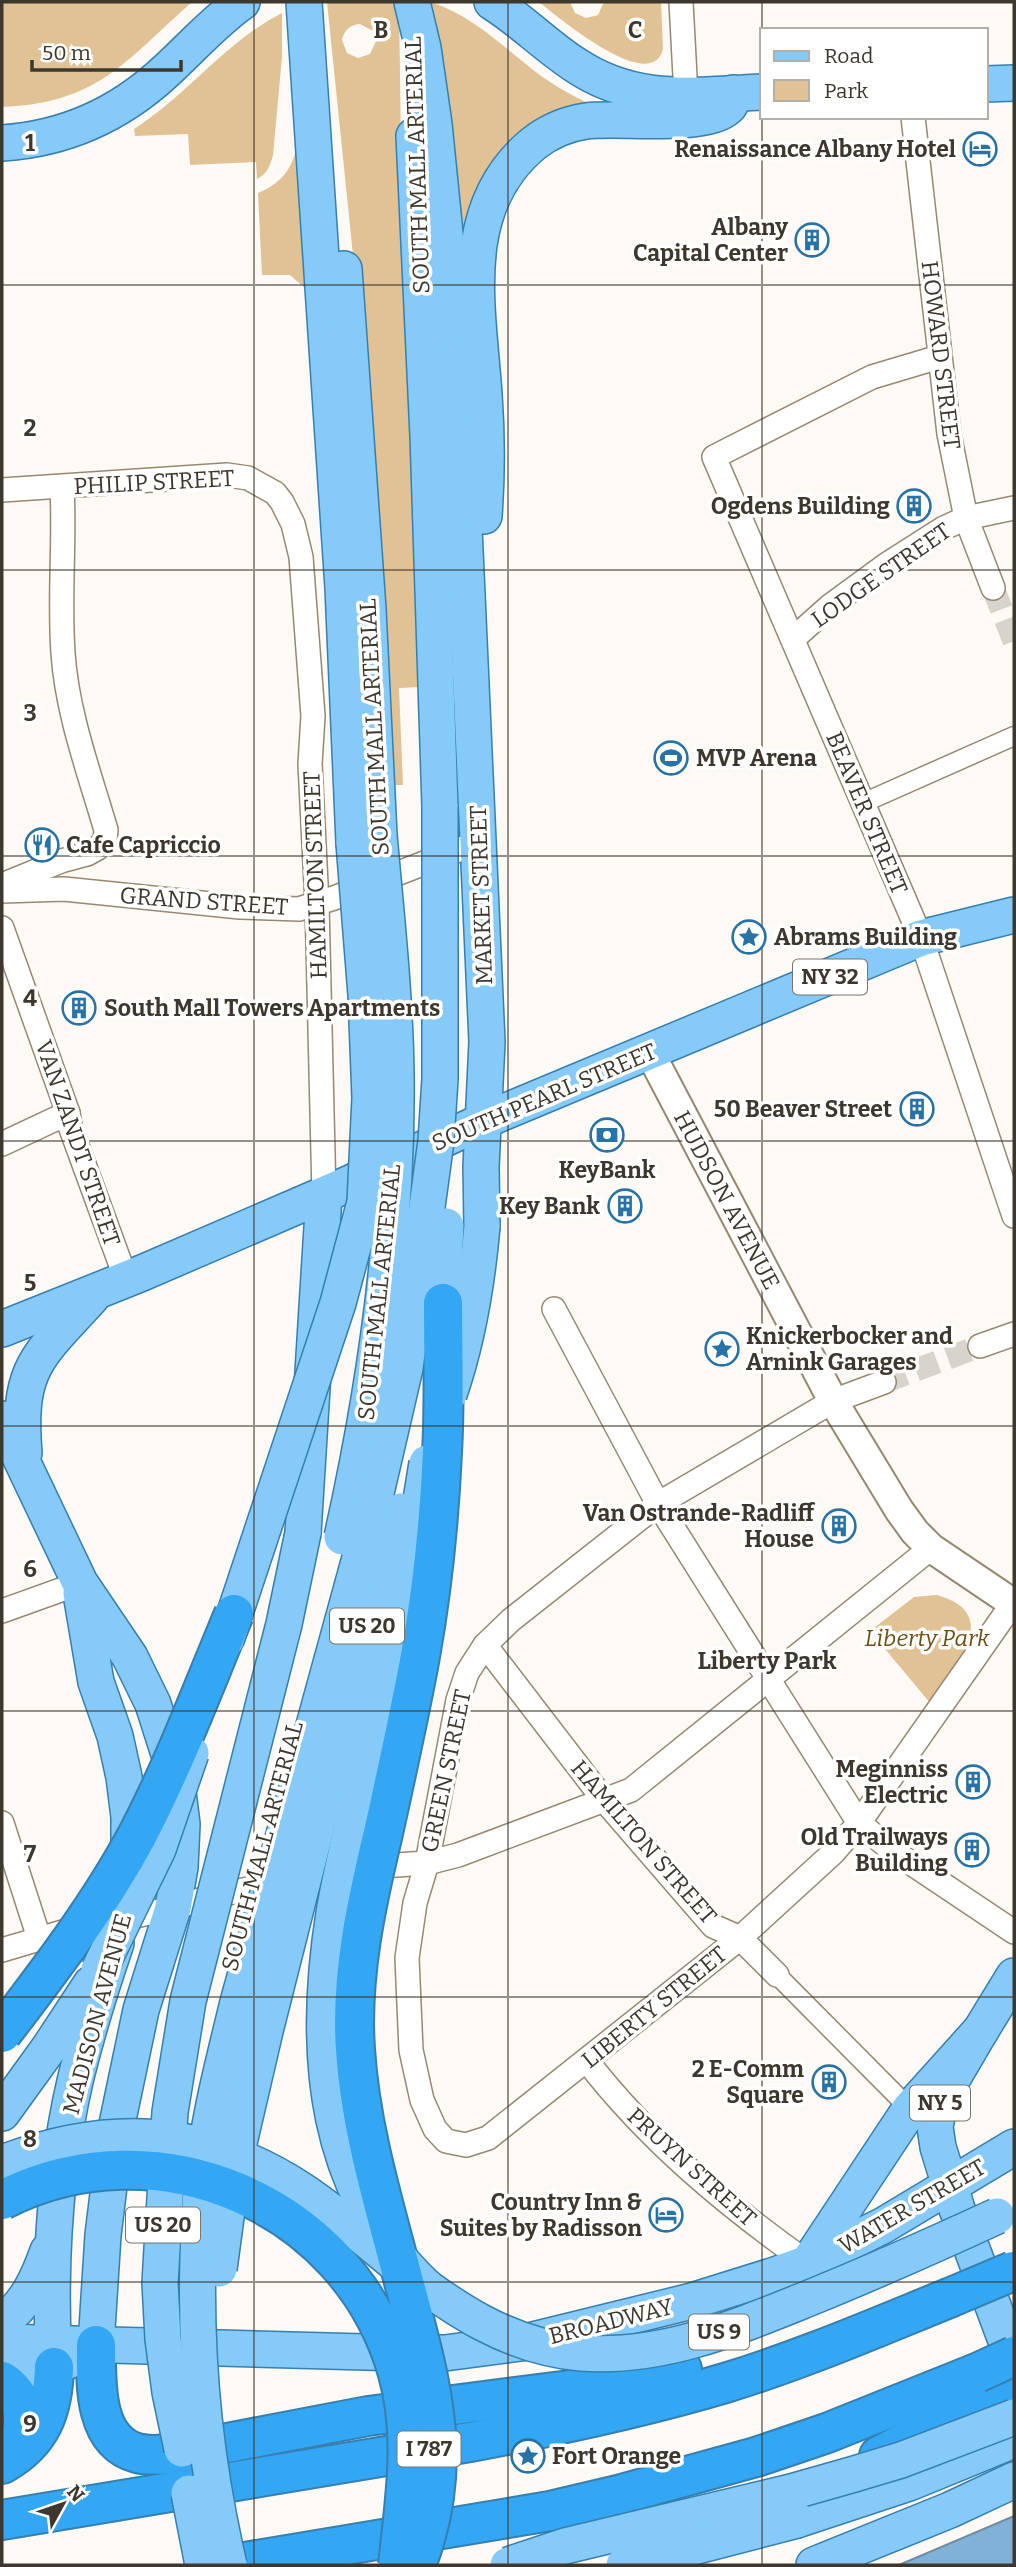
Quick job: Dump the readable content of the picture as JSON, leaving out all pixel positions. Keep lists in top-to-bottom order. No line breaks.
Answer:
{"streets":{"highway":["I 787"],"main road":["SOUTH MALL ARTERIAL","MARKET STREET","NY 32","SOUTH PEARL STREET","US 20","MADISON AVENUE","NY 5","WATER STREET","BROADWAY","US 9"],"street":["HOWARD STREET","PHILIP STREET","LODGE STREET","BEAVER STREET","HAMILTON STREET","GRAND STREET","VAN ZANDT STREET","HUDSON AVENUE","GREEN STREET","LIBERTY STREET","PRUYN STREET"]},"crossings":[["SOUTH MALL ARTERIAL","US 20"],["HOWARD STREET","LODGE STREET"],["HOWARD STREET","BEAVER STREET"],["PHILIP STREET","HAMILTON STREET"],["LODGE STREET","BEAVER STREET"],["BEAVER STREET","SOUTH PEARL STREET"],["HAMILTON STREET","GRAND STREET"],["HAMILTON STREET","SOUTH PEARL STREET"],["HAMILTON STREET","US 20"],["HAMILTON STREET","GREEN STREET"],["HAMILTON STREET","LIBERTY STREET"],["MARKET STREET","GRAND STREET"],["MARKET STREET","SOUTH PEARL STREET"],["MARKET STREET","US 20"],["SOUTH PEARL STREET","VAN ZANDT STREET"],["SOUTH PEARL STREET","HUDSON AVENUE"],["SOUTH PEARL STREET","US 20"],["HUDSON AVENUE","GREEN STREET"],["HUDSON AVENUE","LIBERTY STREET"],["GREEN STREET","LIBERTY STREET"],["GREEN STREET","MADISON AVENUE"],["LIBERTY STREET","PRUYN STREET"],["MADISON AVENUE","BROADWAY"],["NY 5","WATER STREET"],["PRUYN STREET","WATER STREET"],["PRUYN STREET","BROADWAY"],["WATER STREET","BROADWAY"]],"districts":["Liberty Park"],"parks":["Liberty Park"],"places":{"hotel":["Renaissance Albany Hotel","Country Inn & Suites by Radisson"],"building":["Albany Capital Center","Ogdens Building","South Mall Towers Apartments","50 Beaver Street","Key Bank","Van Ostrande-Radliff House","Meginniss Electric","Old Trailways Building","2 E-Comm Square"],"sports":["MVP Arena"],"restaurant":["Cafe Capriccio"],"place":["Abrams Building","Knickerbocker and Arnink Garages","Fort Orange"],"bank":["KeyBank"]},"legend":["Road","Park"],"scale_bar":"50 m","north":"top right","grid":{"columns":["B","C"],"rows":["1","2","3","4","5","6","7","8","9"]}}
